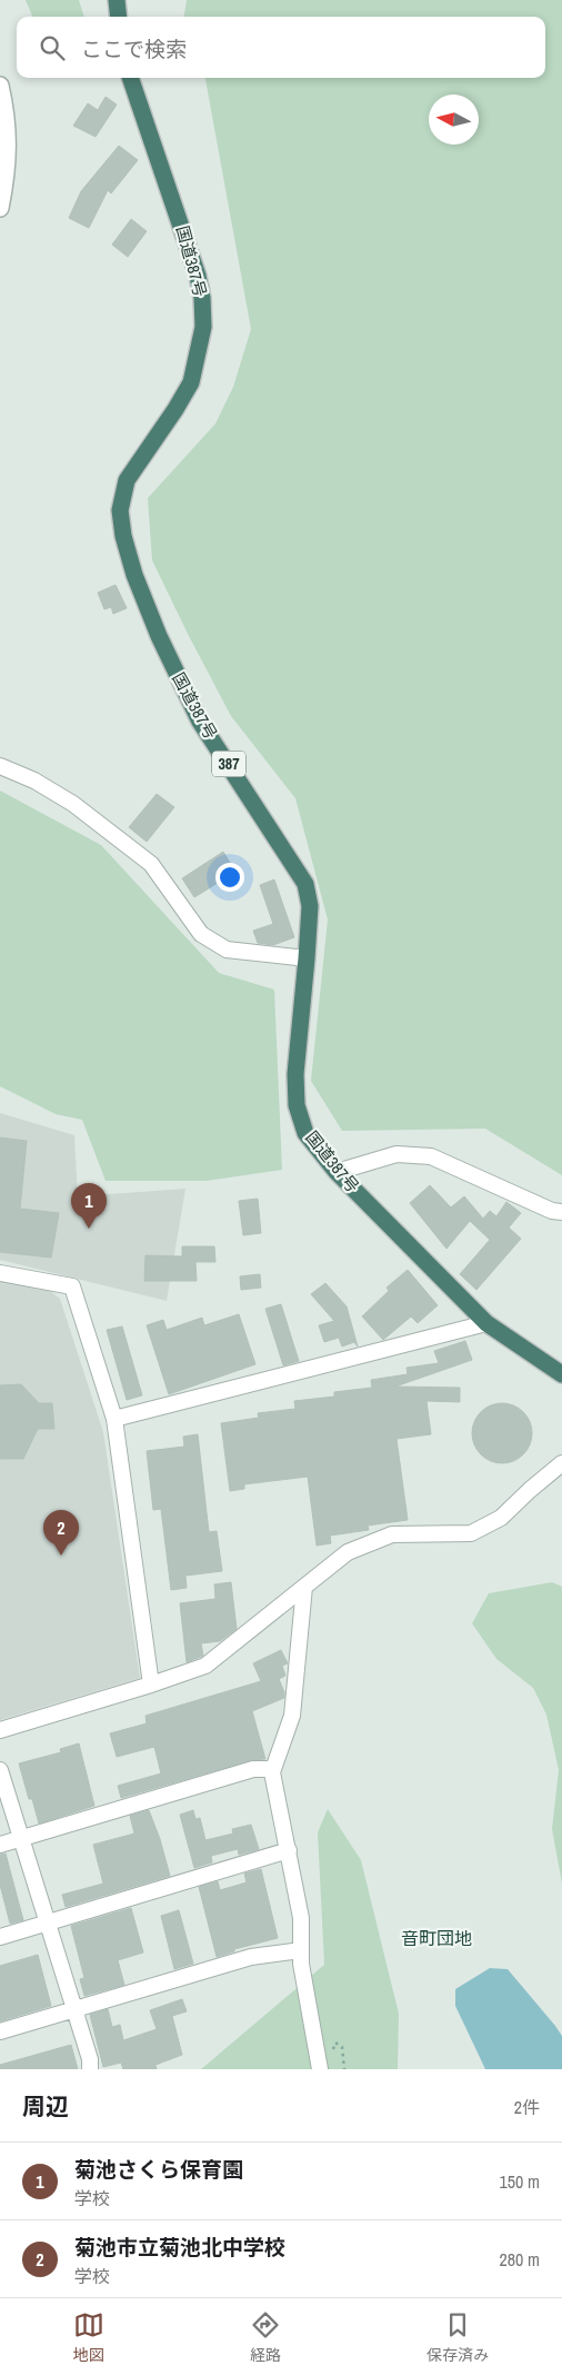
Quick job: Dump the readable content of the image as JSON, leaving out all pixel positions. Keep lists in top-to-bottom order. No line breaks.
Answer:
{"streets":{"highway":["国道387号","387"]},"districts":["音町団地"],"north":"left","page":{"search":"ここで検索","pins":["1","2"],"heading":["周辺","2件"],"list":[{"mark":"1","name":"菊池さくら保育園","note":"学校","value":"150 m"},{"mark":"2","name":"菊池市立菊池北中学校","note":"学校","value":"280 m"}],"nav":["地図","経路","保存済み"]}}
